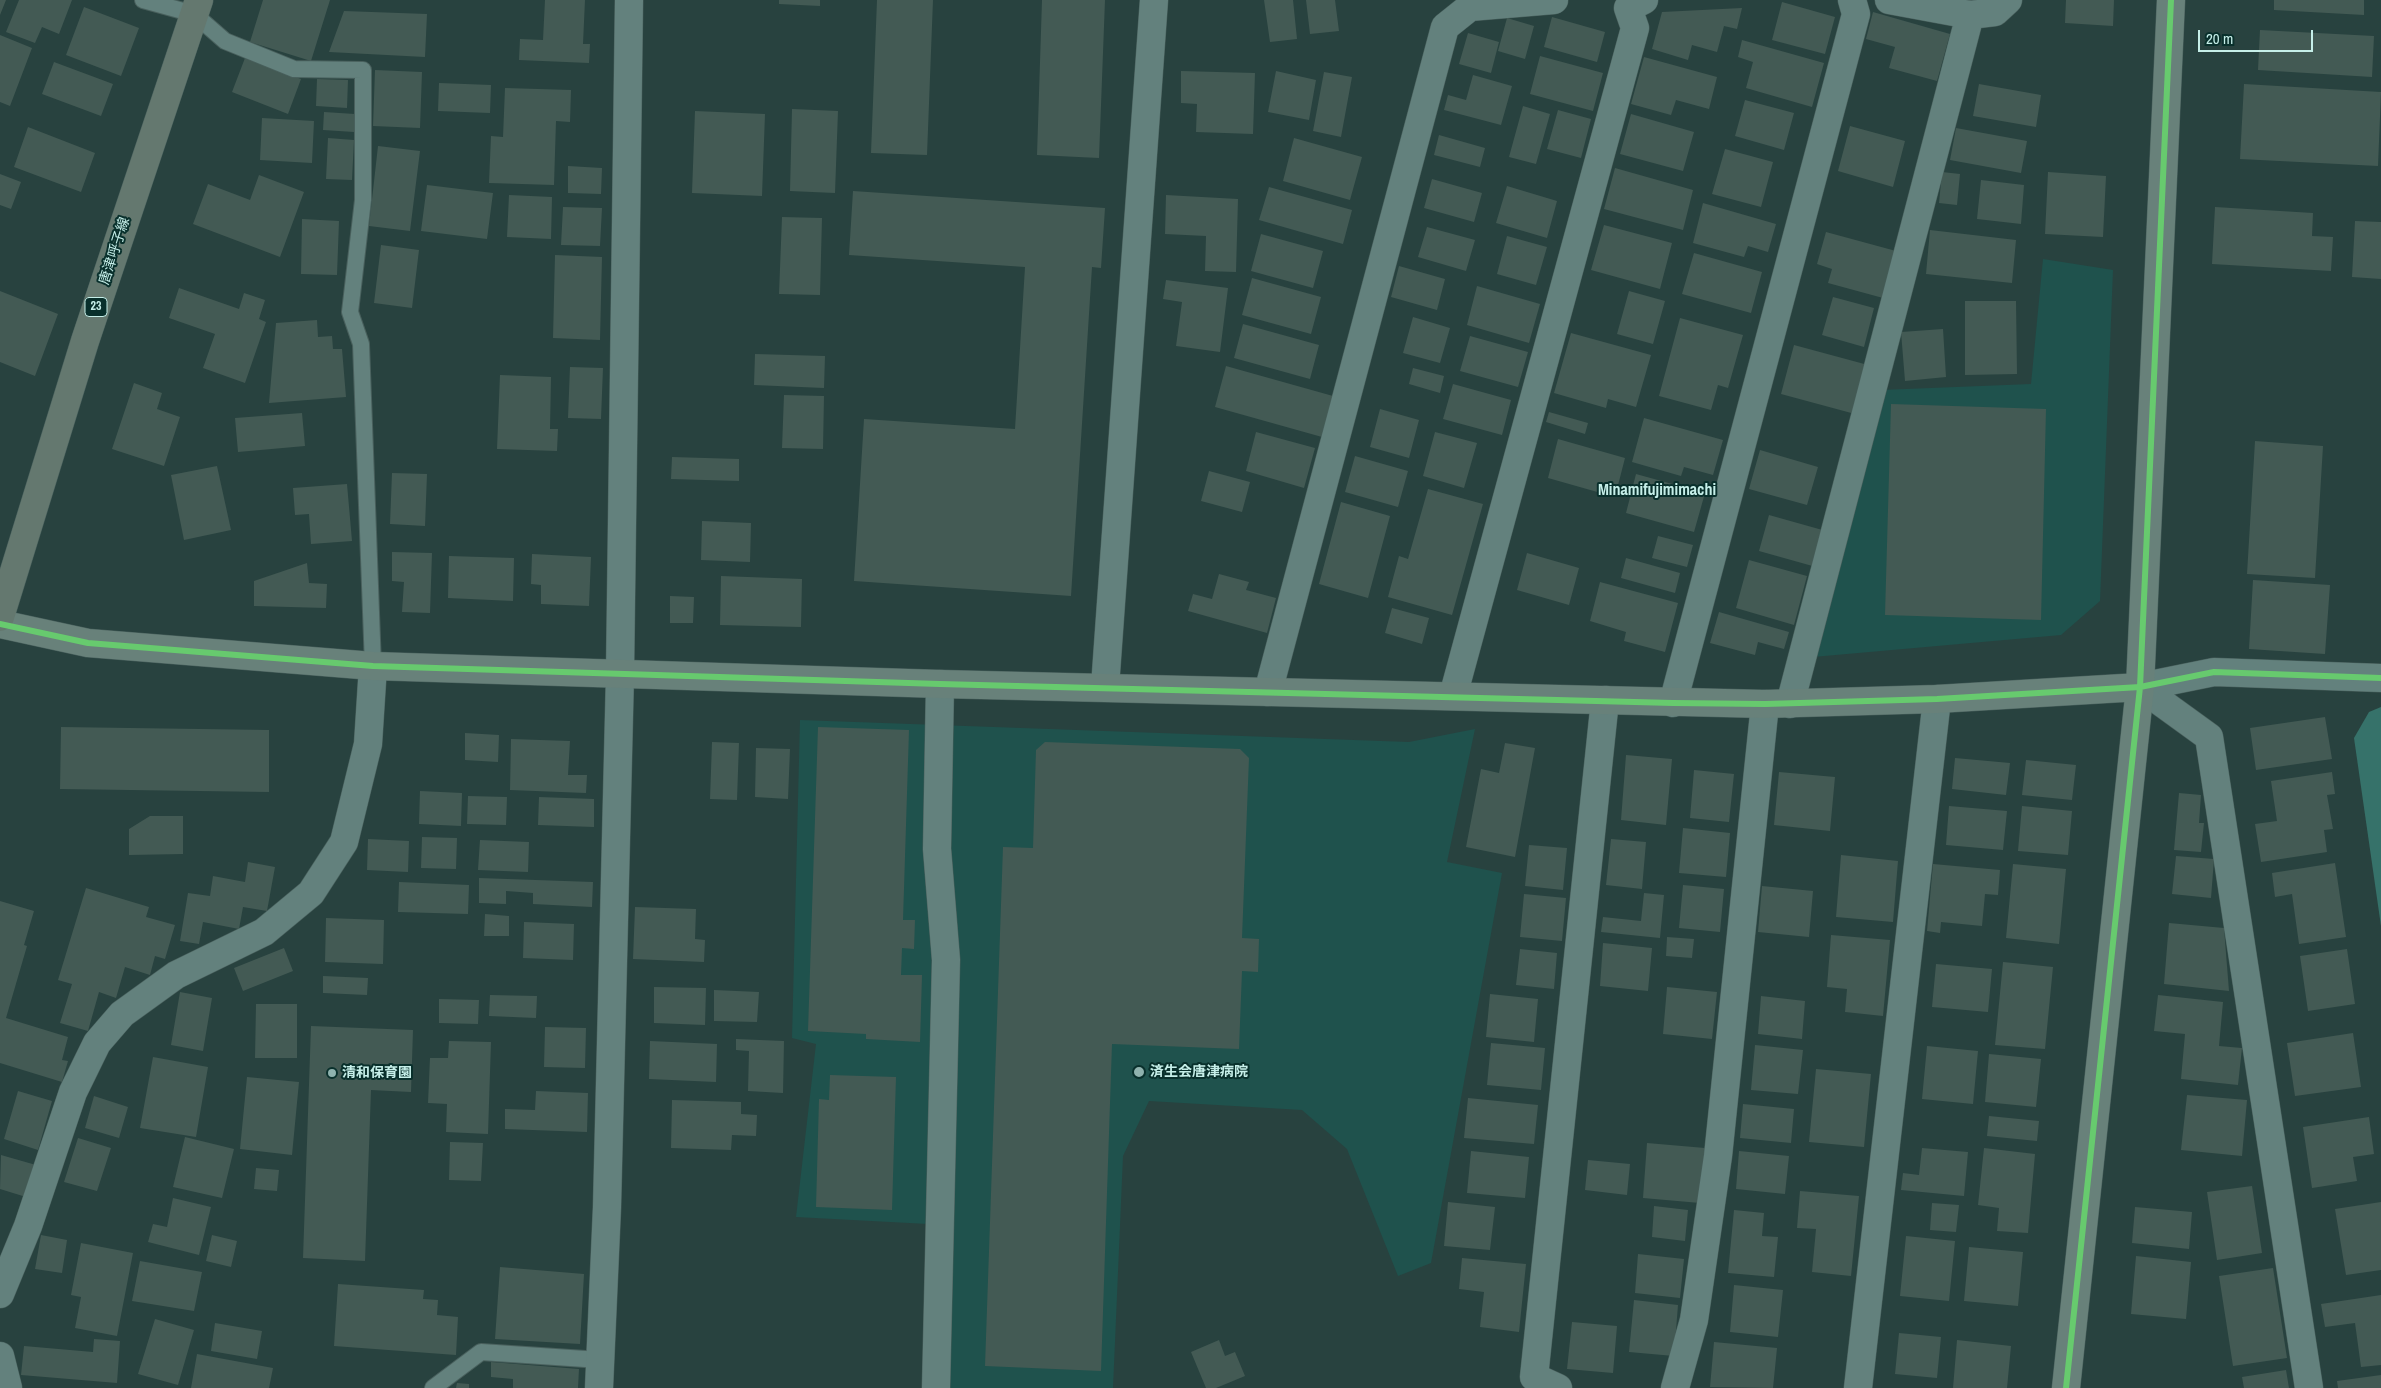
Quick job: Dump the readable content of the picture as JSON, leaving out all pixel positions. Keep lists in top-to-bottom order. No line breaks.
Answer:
{"streets":{"main road":["唐津呼子線","23"]},"districts":["Minamifujimimachi"],"places":["済生会唐津病院","清和保育園"],"scale_bar":"20 m"}
